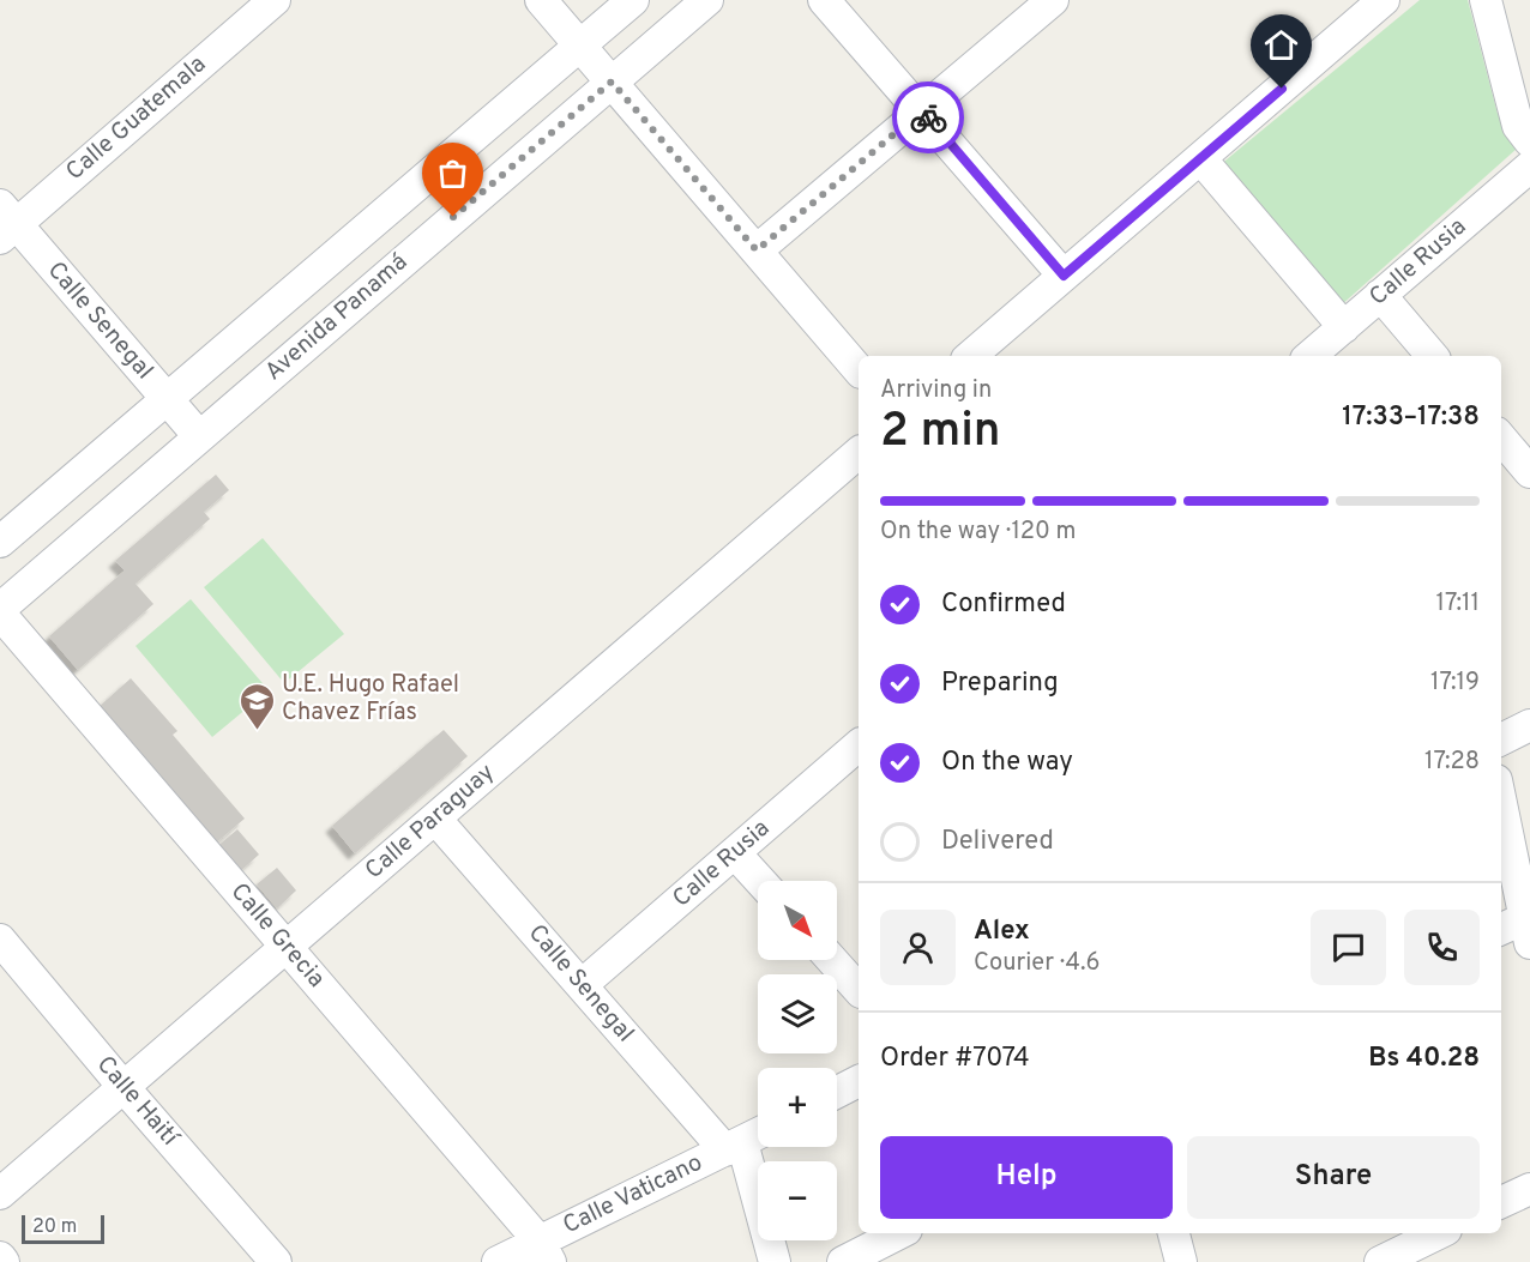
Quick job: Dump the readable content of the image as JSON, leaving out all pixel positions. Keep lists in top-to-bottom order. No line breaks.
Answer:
{"streets":{"street":["Calle Guatemala","Calle Rusia","Avenida Panamá","Calle Senegal","Calle Paraguay","Calle Grecia","Calle Haití","Calle Vaticano"]},"crossings":[["Calle Guatemala","Calle Senegal"],["Calle Rusia","Calle Senegal"],["Avenida Panamá","Calle Senegal"],["Avenida Panamá","Calle Grecia"],["Calle Senegal","Calle Paraguay"],["Calle Senegal","Calle Vaticano"],["Calle Paraguay","Calle Grecia"],["Calle Paraguay","Calle Haití"],["Calle Grecia","Calle Vaticano"]],"places":{"school or university":["U.E. Hugo Rafael Chavez Frías"]},"scale_bar":"20 m","north":"bottom right","page":{"heading":["2 min","Arriving in","17:33–17:38"],"panel":["Alex","Courier · 4.6","Order #7074","Bs 40.28"],"bar":"On the way · 120 m","list":[["Confirmed","17:11"],["Preparing","17:19"],["On the way","17:28"],"Delivered"],"map_buttons":["+","−"],"buttons":["Help","Share"],"scale":"20 m"}}
